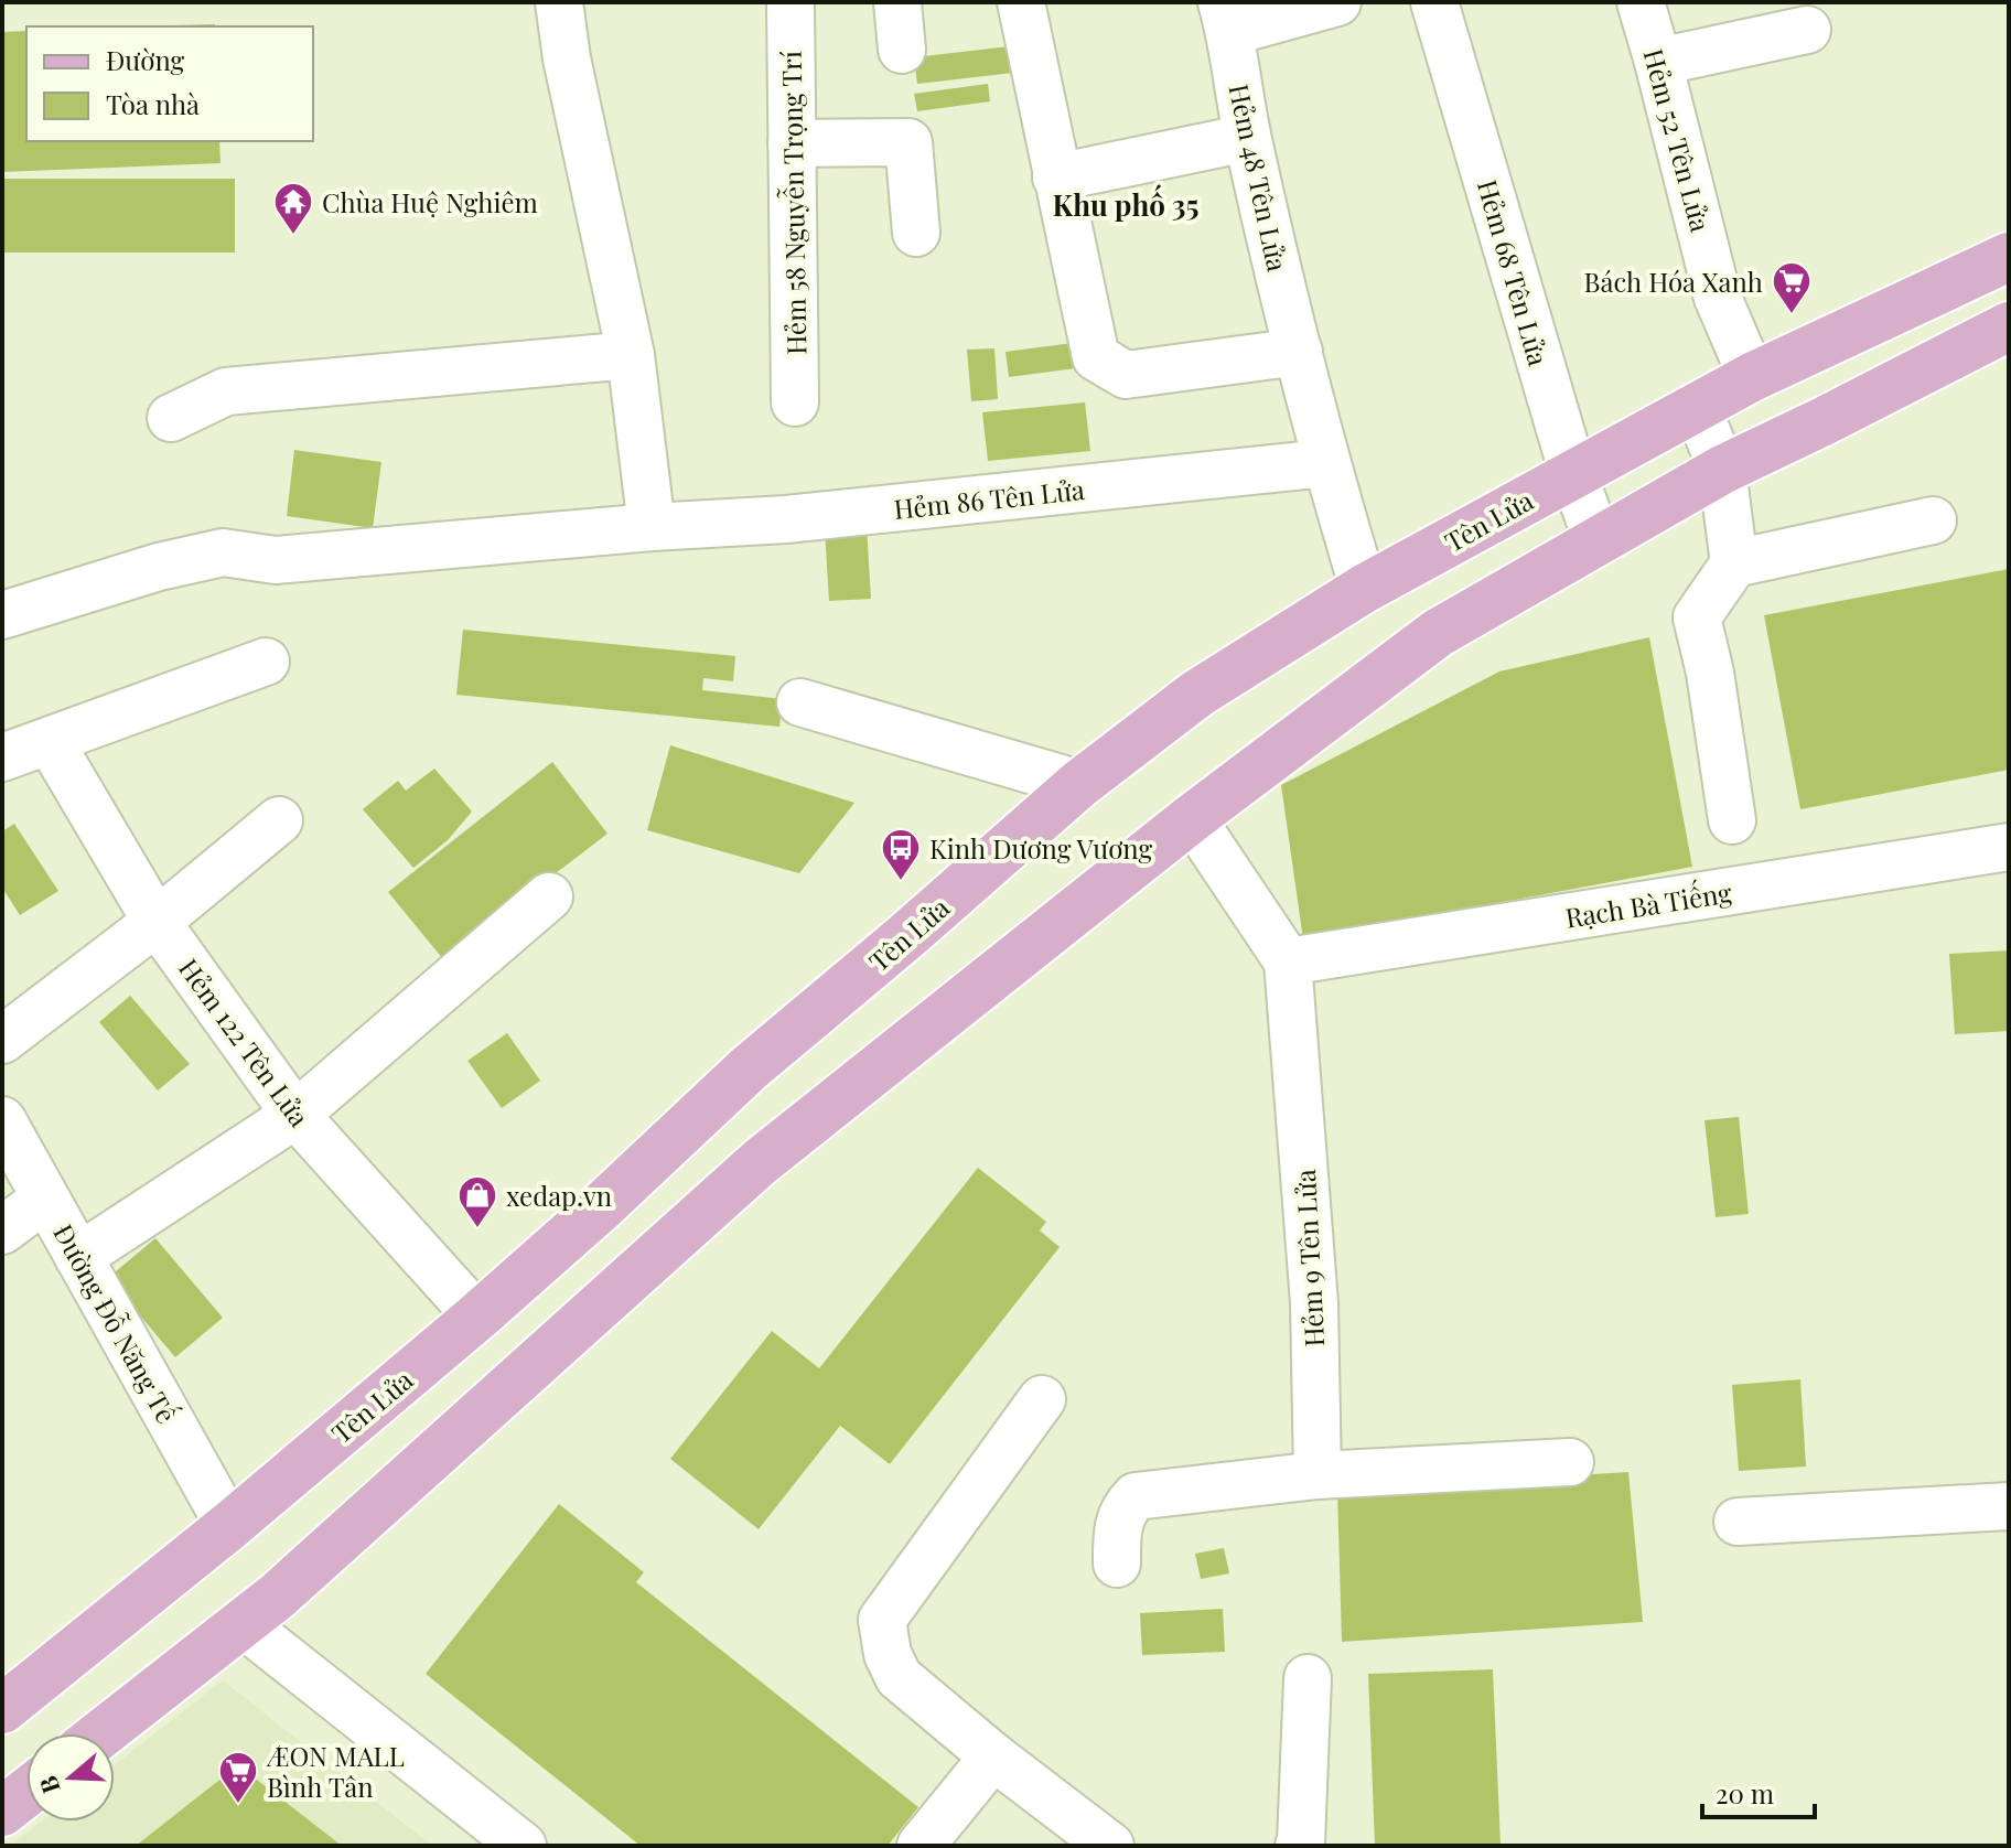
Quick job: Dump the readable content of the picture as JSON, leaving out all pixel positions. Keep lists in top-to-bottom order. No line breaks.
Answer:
{"streets":{"main road":["Tên Lửa"],"street":["Hẻm 52 Tên Lửa","Hẻm 48 Tên Lửa","Hẻm 58 Nguyễn Trọng Trí","Hẻm 68 Tên Lửa","Hẻm 86 Tên Lửa","Rạch Bà Tiếng","Hẻm 122 Tên Lửa","Hẻm 9 Tên Lửa","Đường Đỗ Năng Tế"]},"crossings":[["Hẻm 52 Tên Lửa","Tên Lửa"],["Hẻm 68 Tên Lửa","Tên Lửa"],["Tên Lửa","Hẻm 122 Tên Lửa"],["Tên Lửa","Đường Đỗ Năng Tế"],["Rạch Bà Tiếng","Hẻm 9 Tên Lửa"]],"districts":["Khu phố 35"],"places":{"temple":["Chùa Huệ Nghiêm"],"supermarket":["Bách Hóa Xanh","ÆON MALL Bình Tân"],"bus stop":["Kinh Dương Vương"],"shop":["xedap.vn"]},"legend":["Đường","Tòa nhà"],"scale_bar":"20 m","north":"left"}
